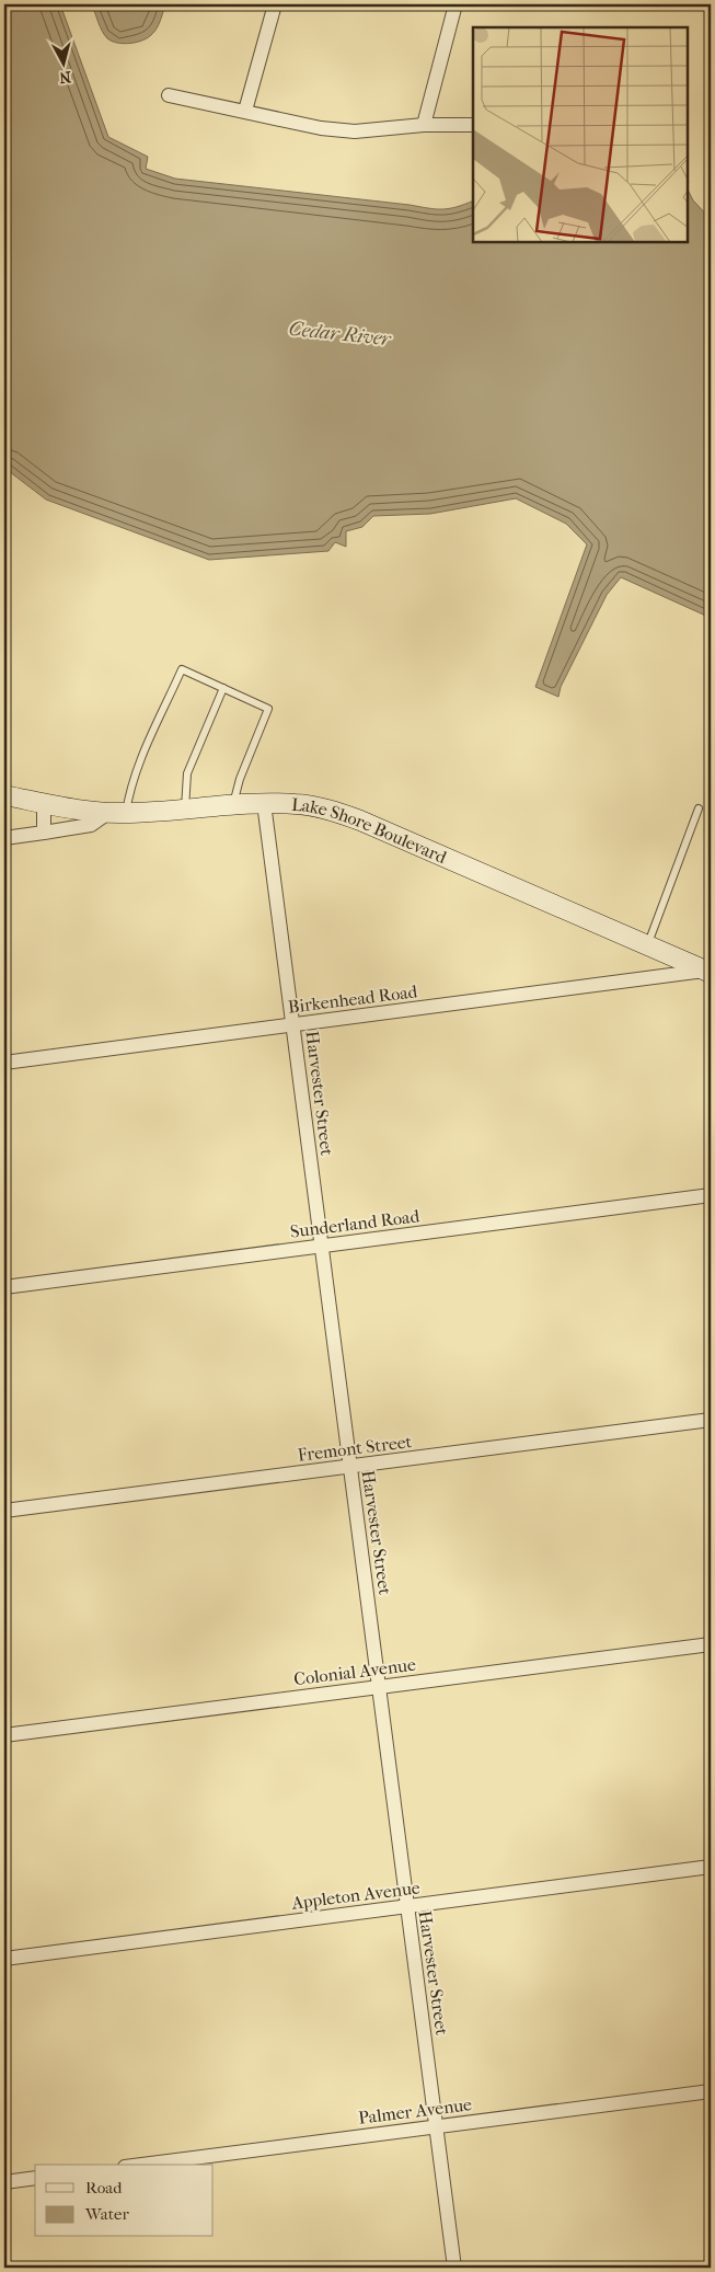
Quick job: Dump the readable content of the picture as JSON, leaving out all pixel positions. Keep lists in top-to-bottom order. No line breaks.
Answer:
{"streets":{"street":["Lake Shore Boulevard","Birkenhead Road","Harvester Street","Sunderland Road","Fremont Street","Colonial Avenue","Appleton Avenue","Palmer Avenue"]},"crossings":[["Lake Shore Boulevard","Birkenhead Road"],["Lake Shore Boulevard","Harvester Street"],["Birkenhead Road","Harvester Street"],["Harvester Street","Sunderland Road"],["Harvester Street","Fremont Street"],["Harvester Street","Colonial Avenue"],["Harvester Street","Appleton Avenue"],["Harvester Street","Palmer Avenue"]],"water":["Cedar River"],"legend":["Road","Water"],"north":"bottom"}
